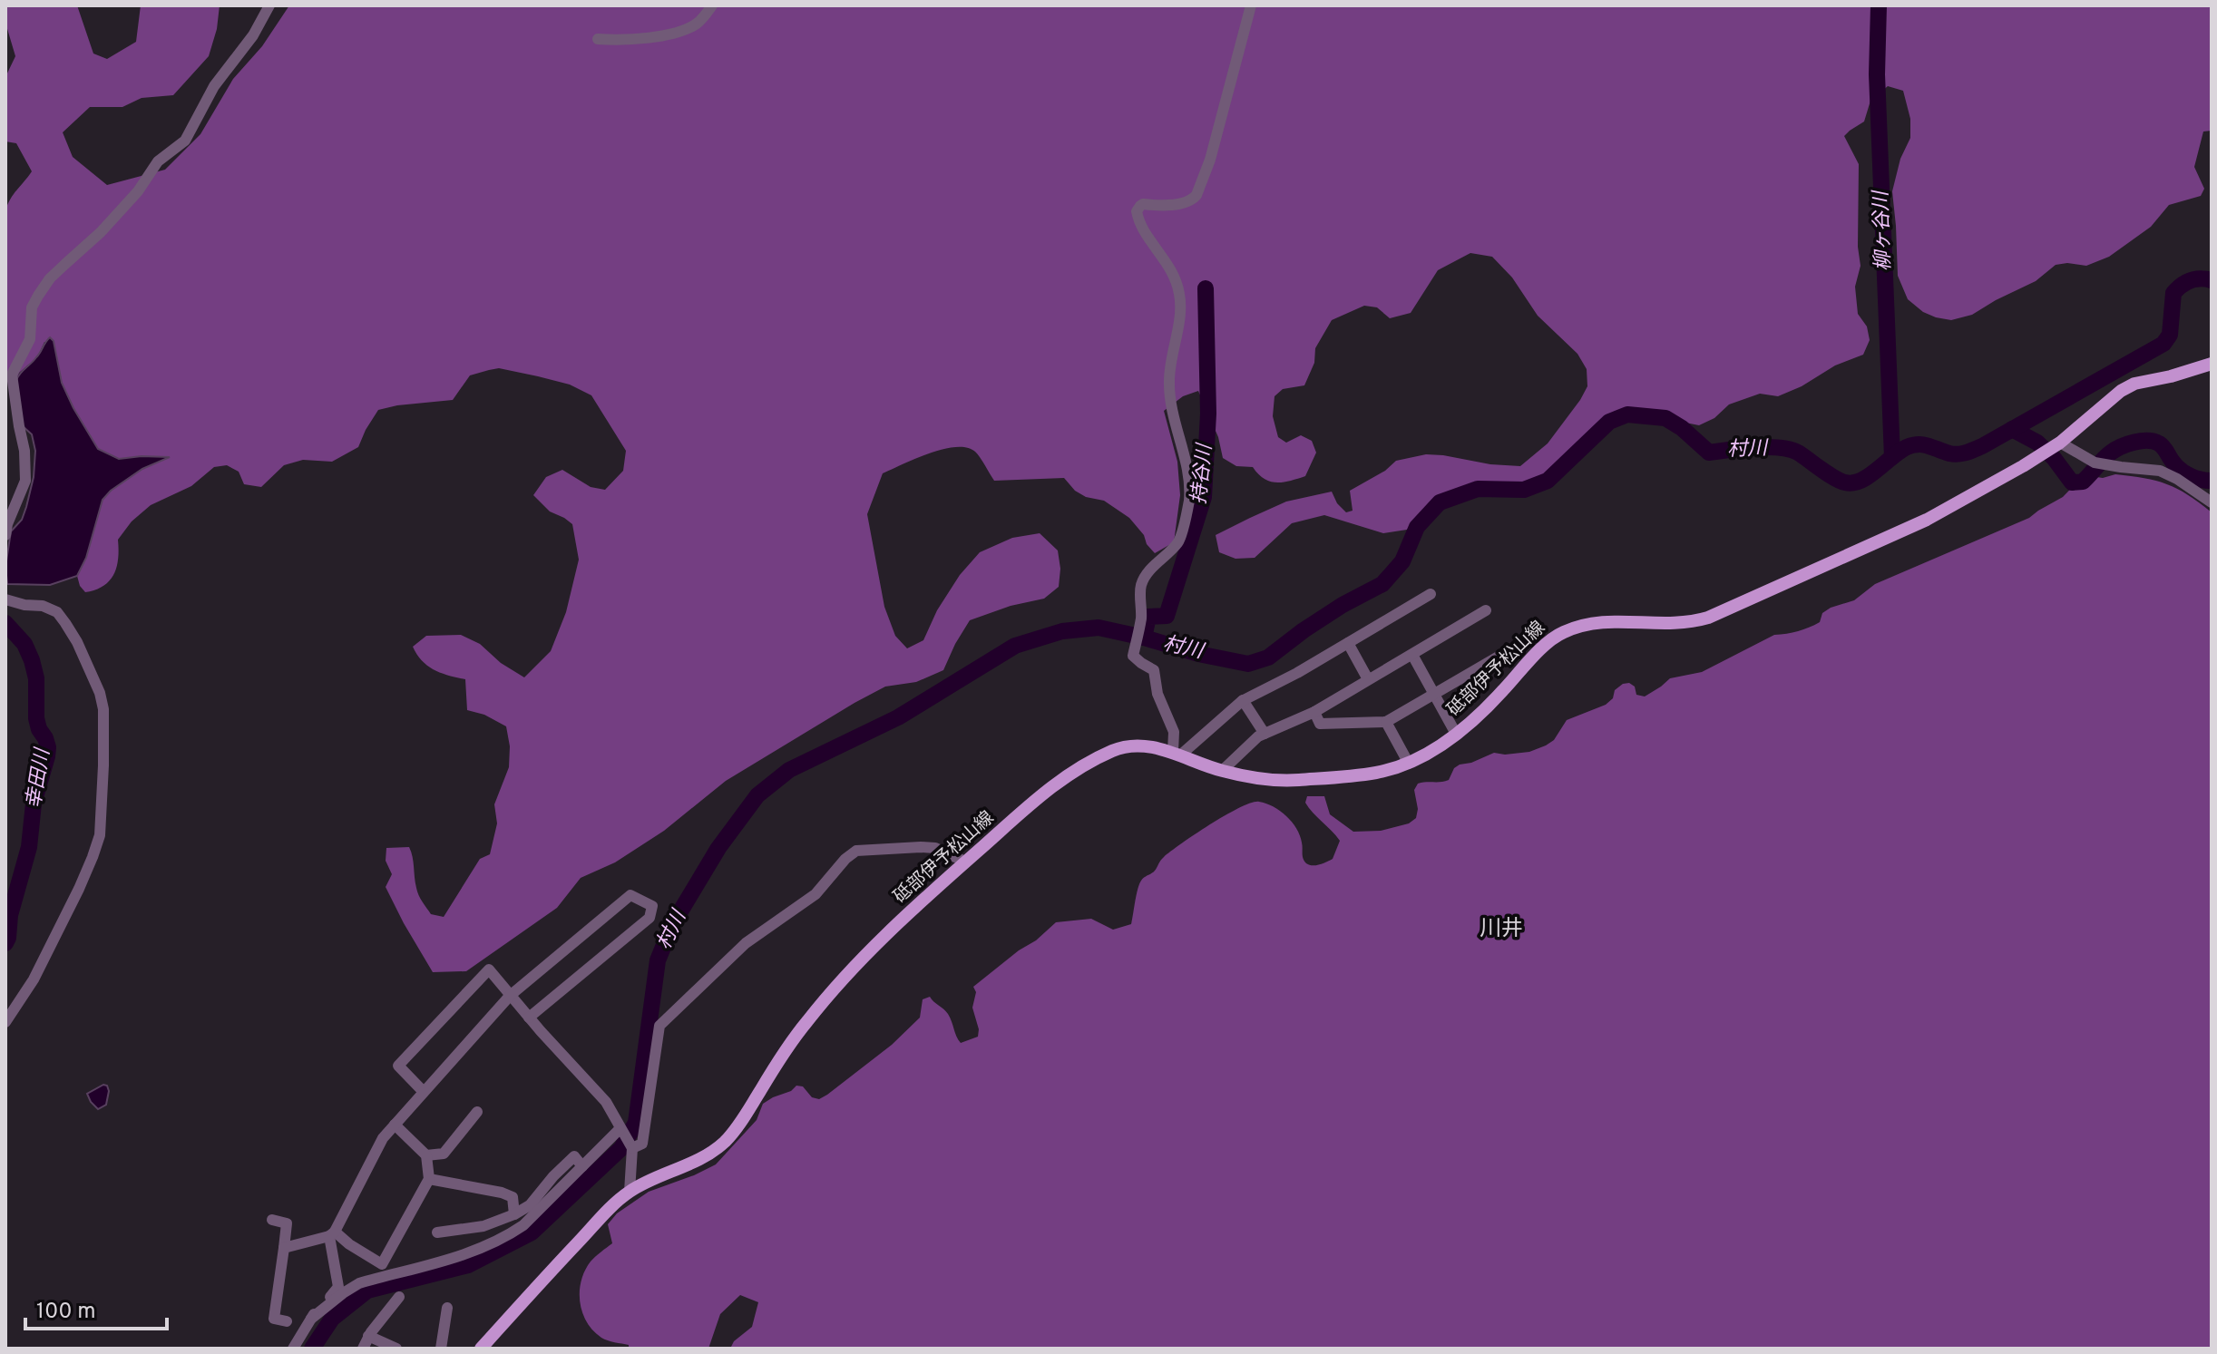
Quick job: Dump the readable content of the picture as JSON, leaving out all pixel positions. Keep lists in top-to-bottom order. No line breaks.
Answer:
{"streets":{"main road":["砥部伊予松山線"]},"districts":["川井"],"water":["柳ヶ谷川","村川","持谷川","幸田川"],"scale_bar":"100 m"}
